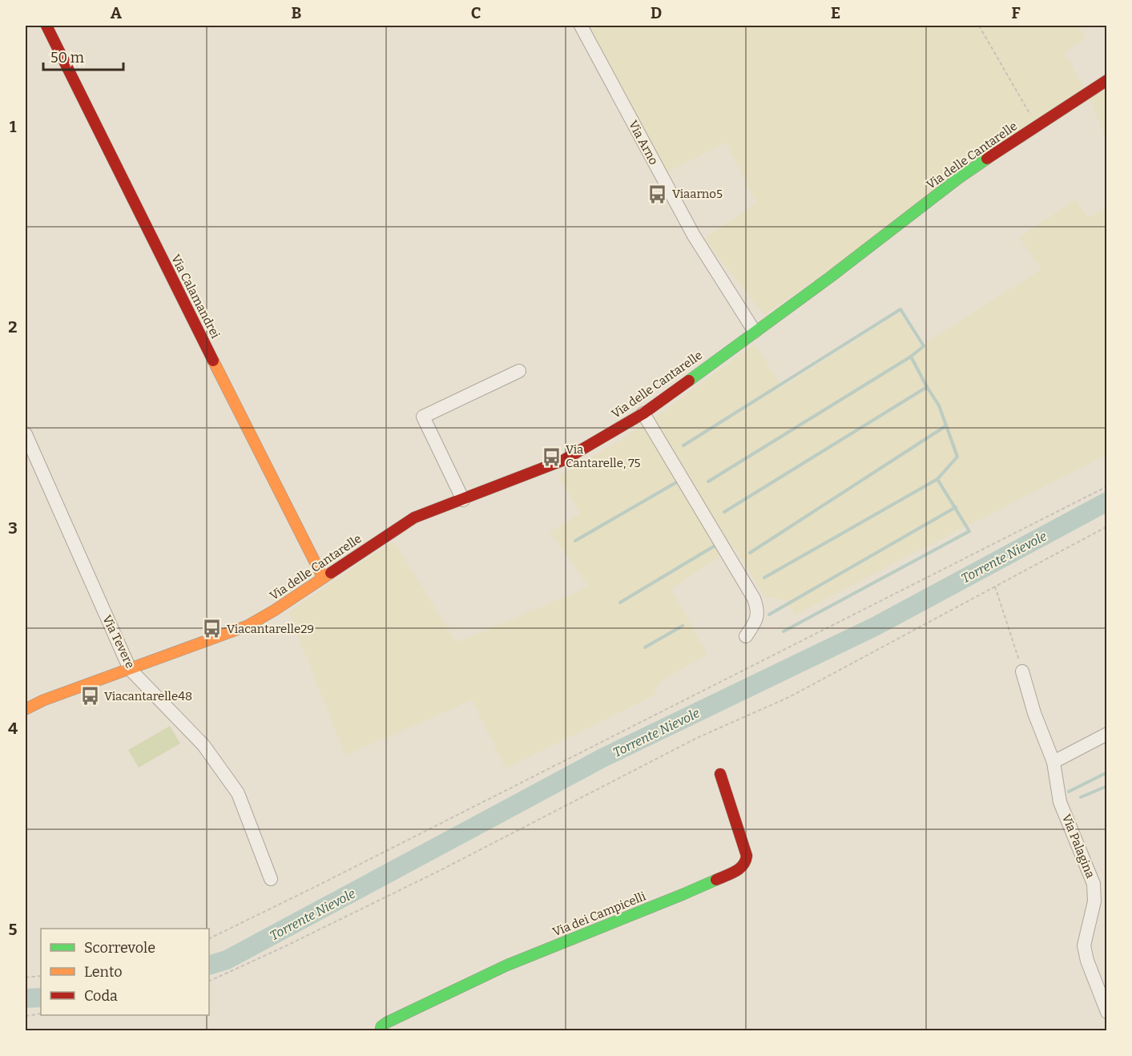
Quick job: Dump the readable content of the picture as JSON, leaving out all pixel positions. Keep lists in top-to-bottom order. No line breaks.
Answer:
{"streets":{"street":["Via Arno","Via delle Cantarelle","Via Calamandrei","Via Tevere","Via Palagina","Via dei Campicelli"]},"crossings":[["Via Arno","Via delle Cantarelle"],["Via delle Cantarelle","Via Calamandrei"],["Via delle Cantarelle","Via Tevere"]],"water":["Torrente Nievole"],"places":{"bus stop":["Viaarno5","Via Cantarelle, 75","Viacantarelle29","Viacantarelle48"]},"legend":["Scorrevole","Lento","Coda"],"scale_bar":"50 m","grid":{"columns":["A","B","C","D","E","F"],"rows":["1","2","3","4","5"]}}
